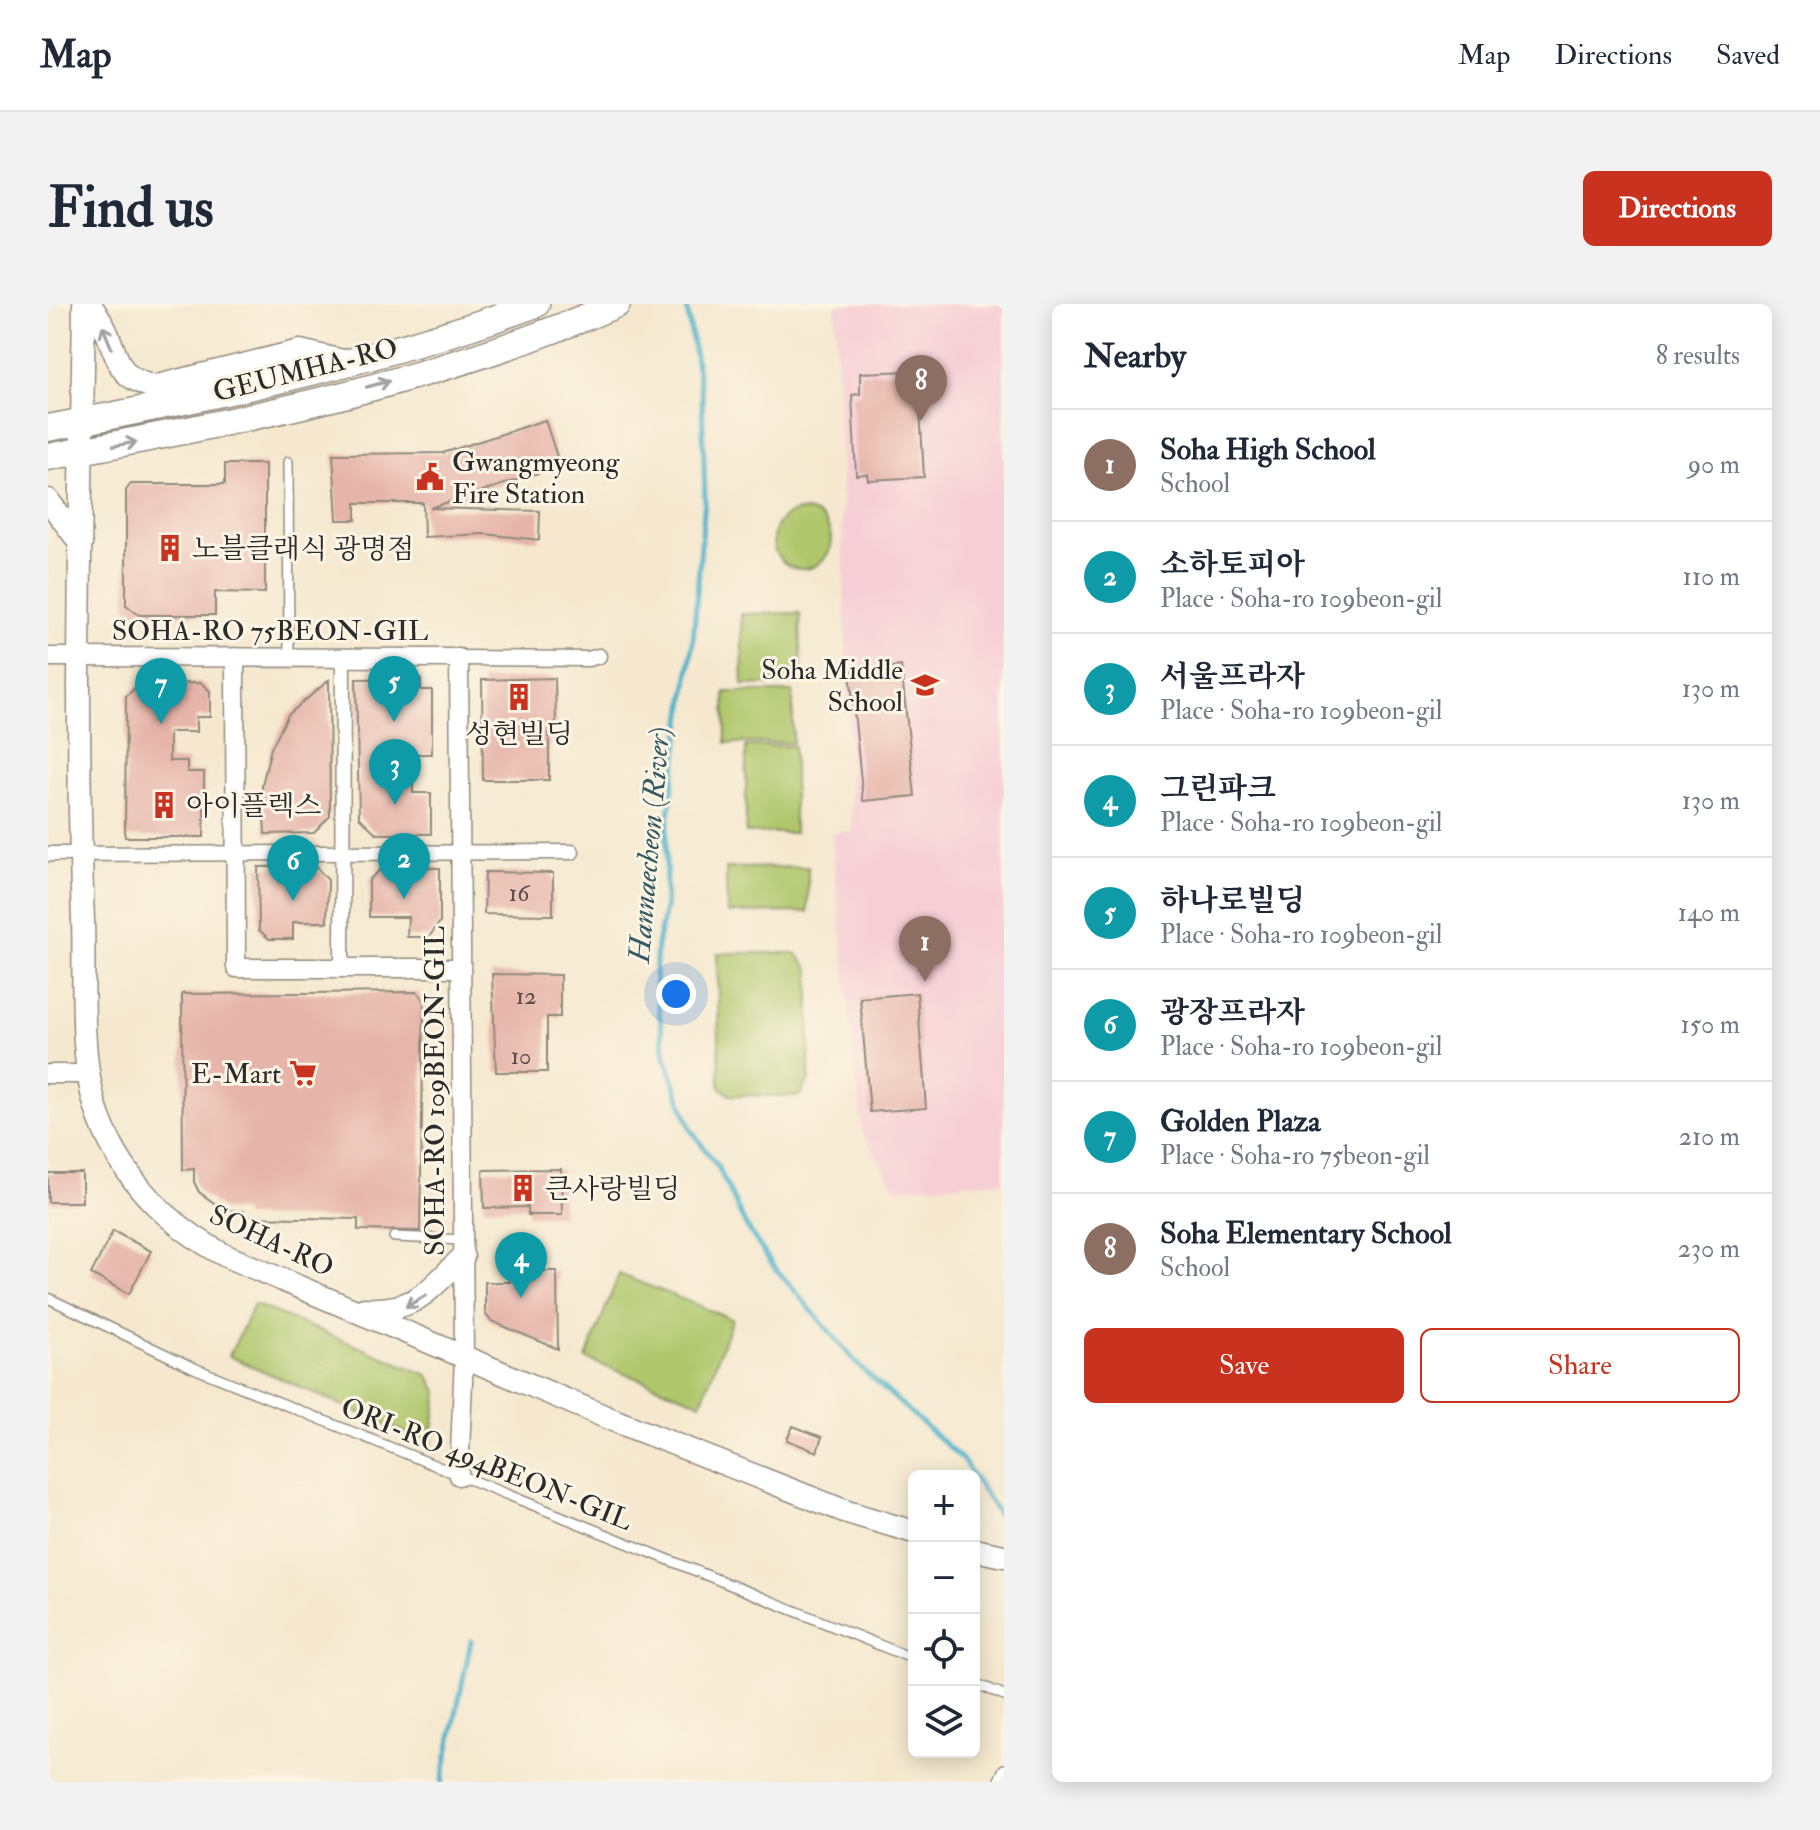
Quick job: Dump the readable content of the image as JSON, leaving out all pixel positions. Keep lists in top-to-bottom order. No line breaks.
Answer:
{"streets":{"main road":["GEUMHA-RO"],"street":["SOHA-RO 75BEON-GIL","SOHA-RO 109BEON-GIL","SOHA-RO"],"lane":["ORI-RO 494BEON-GIL"]},"crossings":[["GEUMHA-RO","SOHA-RO"],["SOHA-RO 75BEON-GIL","SOHA-RO 109BEON-GIL"],["SOHA-RO 75BEON-GIL","SOHA-RO"],["SOHA-RO 109BEON-GIL","SOHA-RO"],["SOHA-RO 109BEON-GIL","ORI-RO 494BEON-GIL"]],"water":["Hannaecheon (River)"],"places":{"public building":["Gwangmyeong Fire Station"],"building":["노블클래식 광명점","성현빌딩","아이플렉스","큰사랑빌딩"],"school or university":["Soha Middle School"],"supermarket":["E-Mart"]},"house_numbers":["16","12","10"],"page":{"header":"Map","nav":["Map","Directions","Saved"],"buttons":["Directions",["Save","Share"]],"title":"Find us","heading":["Nearby","8 results"],"pins":["8","5","7","3","2","6","1","4"],"list":[{"mark":"1","name":"Soha High School","note":"School","value":"90 m"},{"mark":"2","name":"소하토피아","note":"Place · Soha-ro 109beon-gil","value":"110 m"},{"mark":"3","name":"서울프라자","note":"Place · Soha-ro 109beon-gil","value":"130 m"},{"mark":"4","name":"그린파크","note":"Place · Soha-ro 109beon-gil","value":"130 m"},{"mark":"5","name":"하나로빌딩","note":"Place · Soha-ro 109beon-gil","value":"140 m"},{"mark":"6","name":"광장프라자","note":"Place · Soha-ro 109beon-gil","value":"150 m"},{"mark":"7","name":"Golden Plaza","note":"Place · Soha-ro 75beon-gil","value":"210 m"},{"mark":"8","name":"Soha Elementary School","note":"School","value":"230 m"}],"map_buttons":["+","−"]}}
